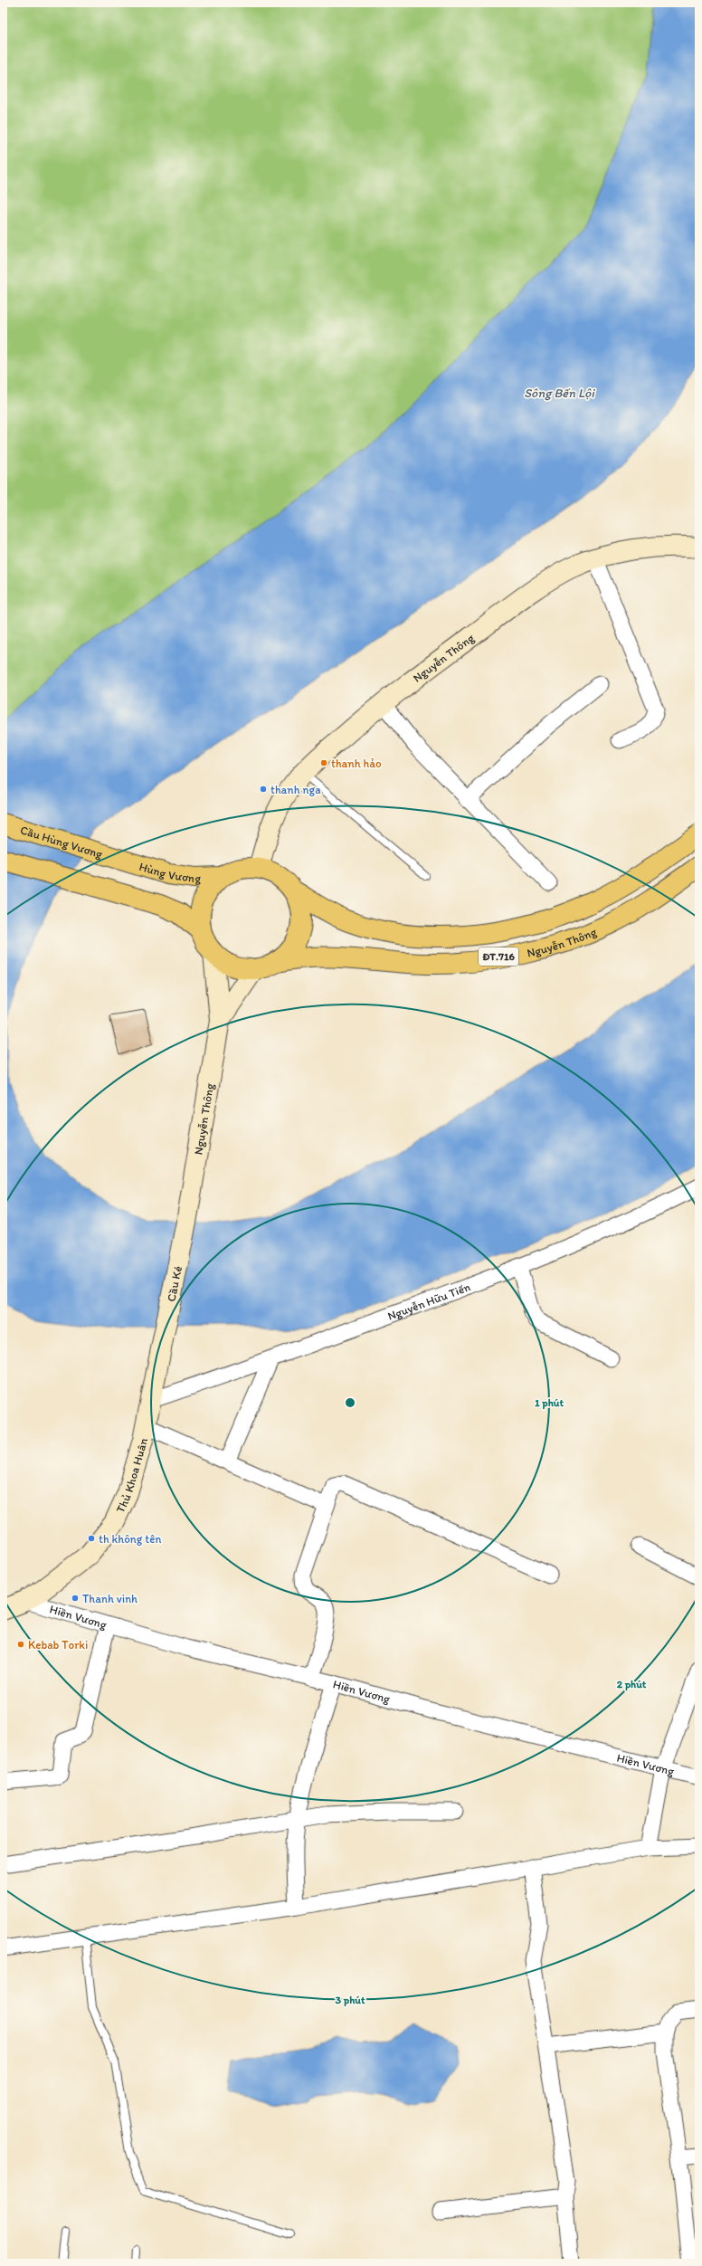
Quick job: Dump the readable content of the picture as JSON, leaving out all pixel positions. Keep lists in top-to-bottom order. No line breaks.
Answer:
{"streets":{"main road":["Nguyễn Thông","Cầu Hùng Vương","Hùng Vương","ĐT.716","Cầu Ké","Thủ Khoa Huân"],"street":["Nguyễn Hữu Tiến","Hiền Vương"]},"crossings":[["Nguyễn Thông","Hùng Vương"],["Nguyễn Thông","Cầu Ké"],["Cầu Hùng Vương","Hùng Vương"],["Cầu Ké","Thủ Khoa Huân"],["Nguyễn Hữu Tiến","Thủ Khoa Huân"],["Thủ Khoa Huân","Hiền Vương"]],"water":["Sông Bến Lội"],"places":["thanh hảo","thanh nga","th không tên","Thanh vinh","Kebab Torki"],"rings":["1 phút","2 phút","3 phút"]}
